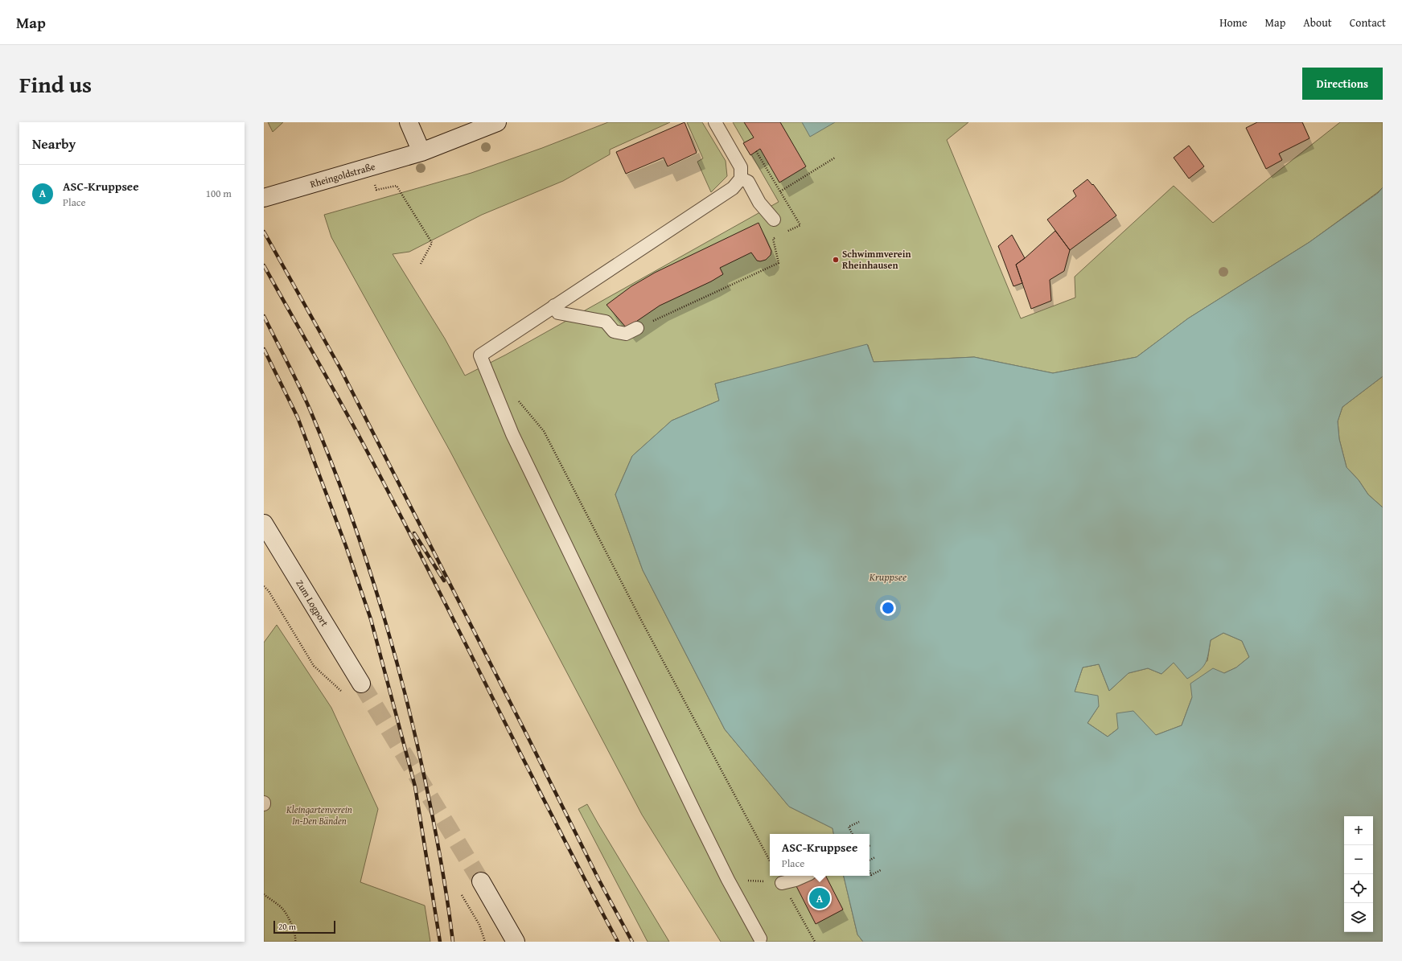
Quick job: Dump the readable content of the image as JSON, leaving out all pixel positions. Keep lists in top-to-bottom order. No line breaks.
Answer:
{"streets":{"street":["Rheingoldstraße","Zum Logport"]},"water":["Kruppsee"],"parks":["Kleingartenverein In-Den Bänden"],"places":["Schwimmverein Rheinhausen"],"scale_bar":"20 m","page":{"header":"Map","nav":["Home","Map","About","Contact"],"title":"Find us","buttons":"Directions","heading":"Nearby","list":[{"mark":"A","name":"ASC-Kruppsee","note":"Place","value":"100 m"}],"map_buttons":["+","−"],"popup":["ASC-Kruppsee","Place"],"pins":"A","scale":"20 m"}}
